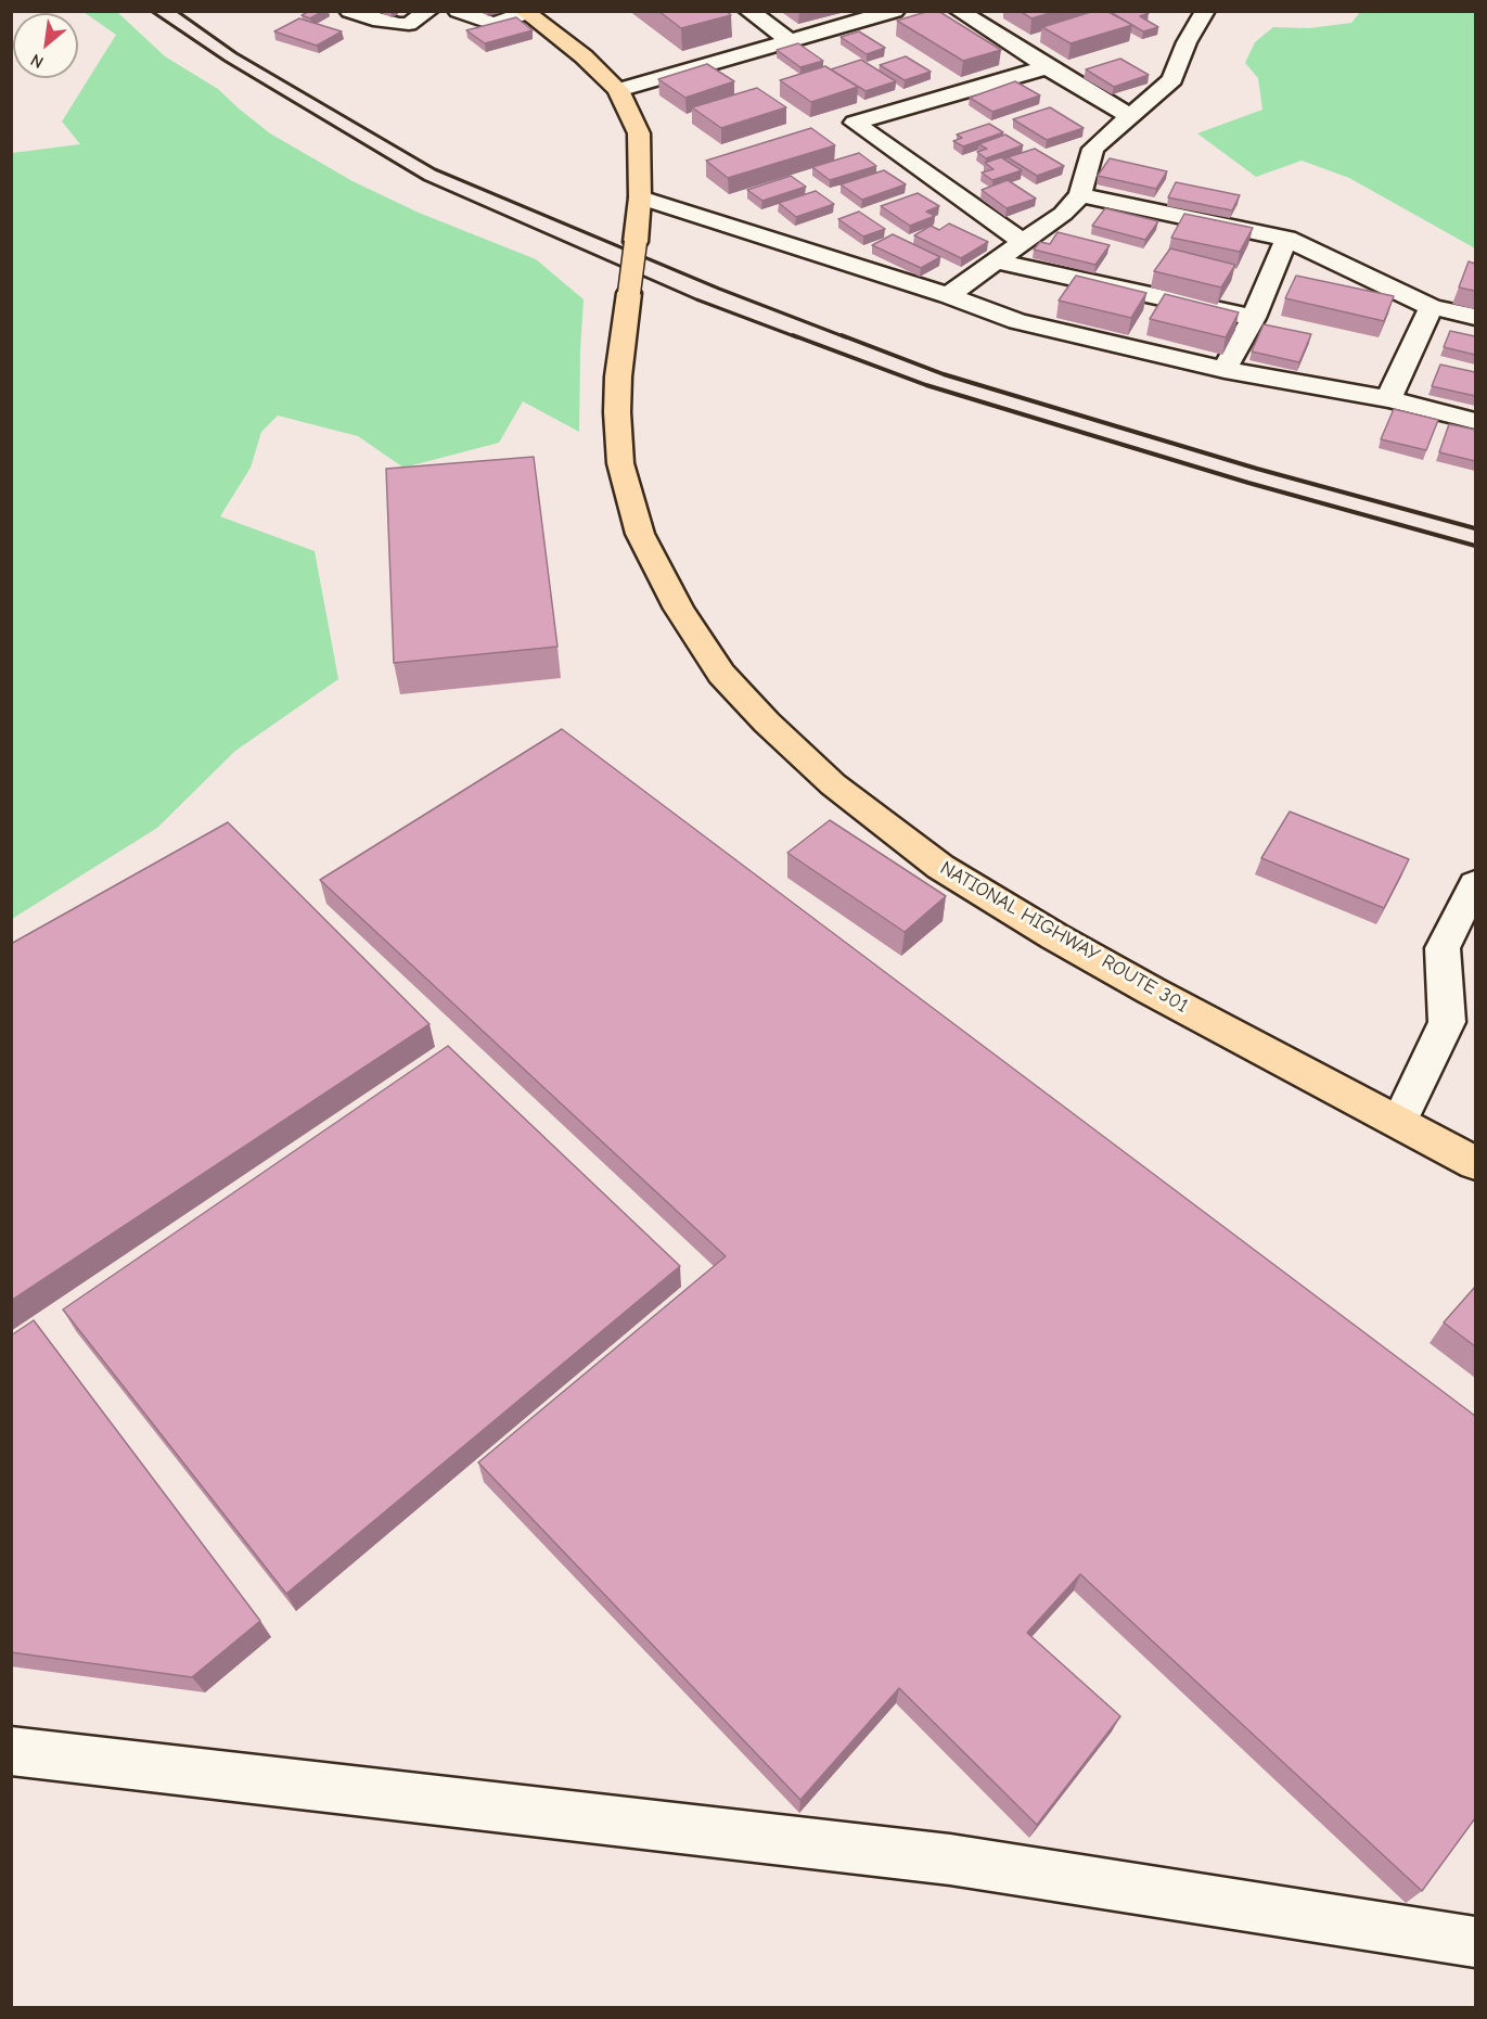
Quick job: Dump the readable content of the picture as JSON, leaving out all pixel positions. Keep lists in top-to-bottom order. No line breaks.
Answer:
{"streets":{"highway":["NATIONAL HIGHWAY ROUTE 301"]},"north":"bottom left"}
